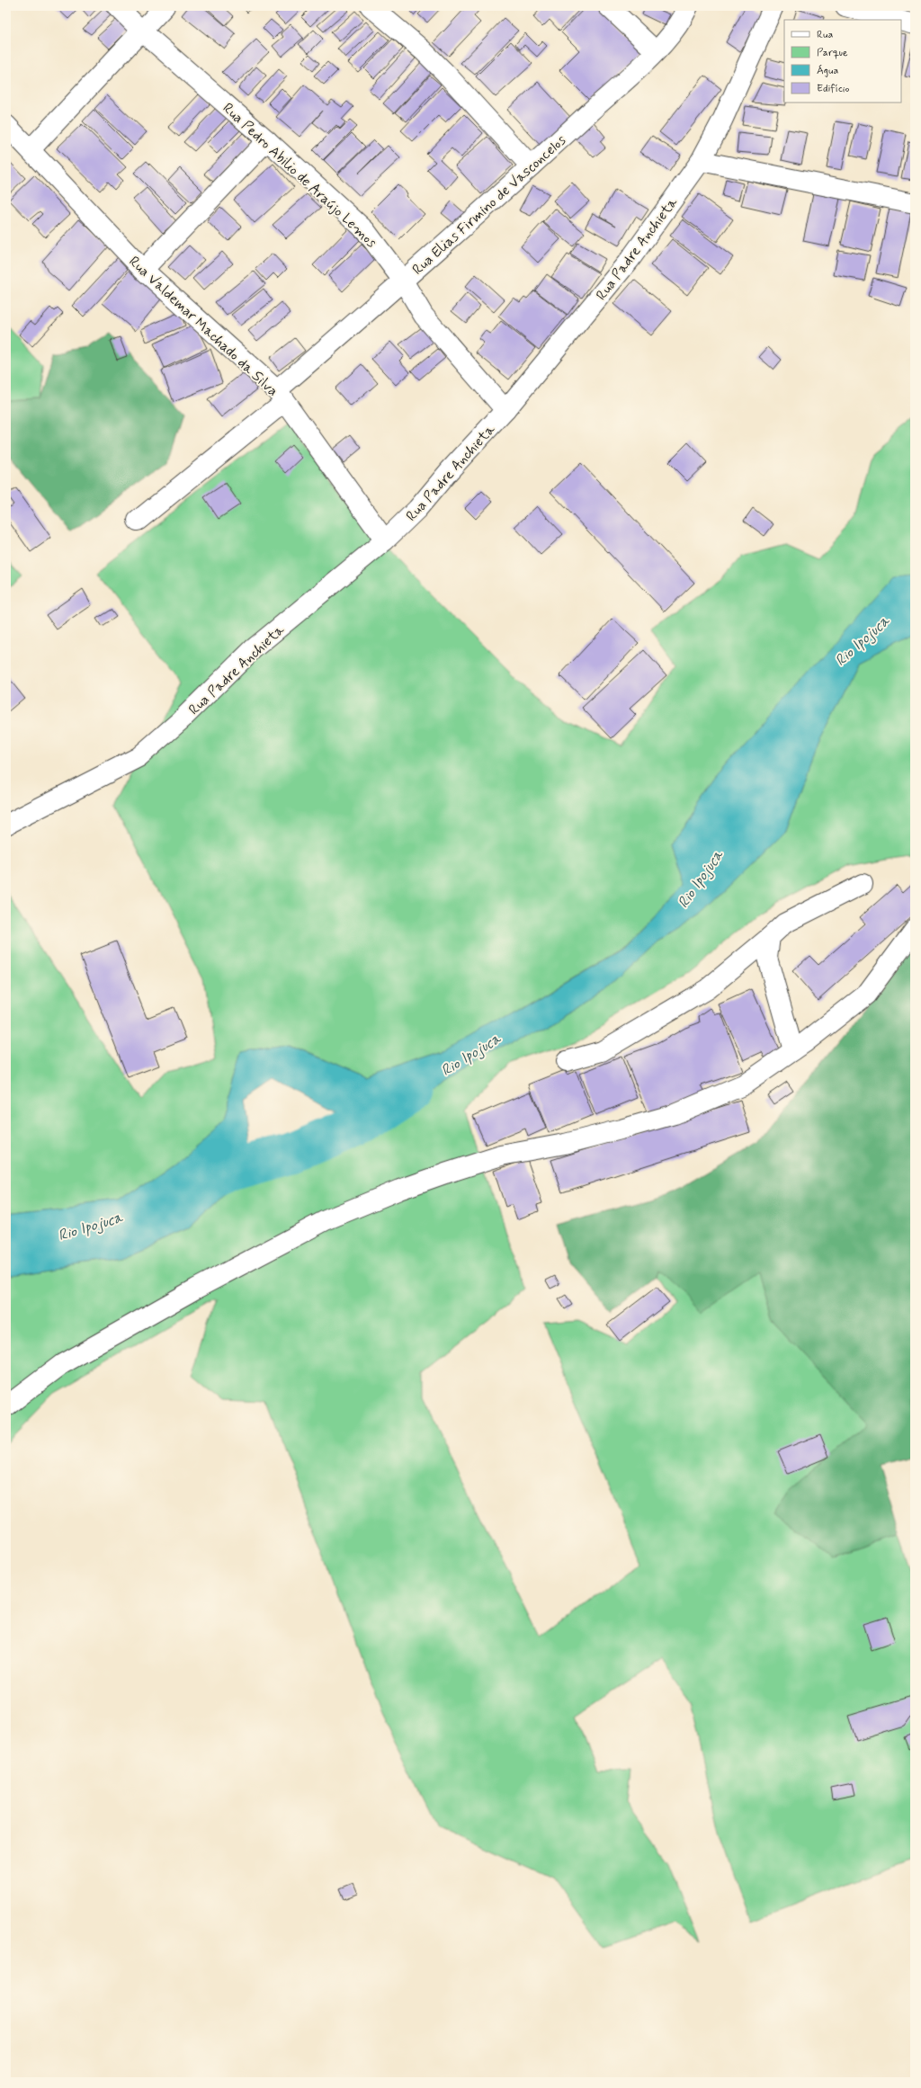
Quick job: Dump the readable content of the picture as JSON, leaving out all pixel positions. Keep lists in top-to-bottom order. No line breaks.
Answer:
{"streets":{"street":["Rua Pedro Abilio de Araújo Lemos","Rua Elias Firmino de Vasconcelos","Rua Padre Anchieta","Rua Valdemar Machado da Silva"]},"crossings":[["Rua Pedro Abilio de Araújo Lemos","Rua Elias Firmino de Vasconcelos"],["Rua Pedro Abilio de Araújo Lemos","Rua Padre Anchieta"],["Rua Elias Firmino de Vasconcelos","Rua Valdemar Machado da Silva"],["Rua Padre Anchieta","Rua Valdemar Machado da Silva"]],"water":["Rio Ipojuca"],"legend":["Rua","Parque","Água","Edifício"]}
